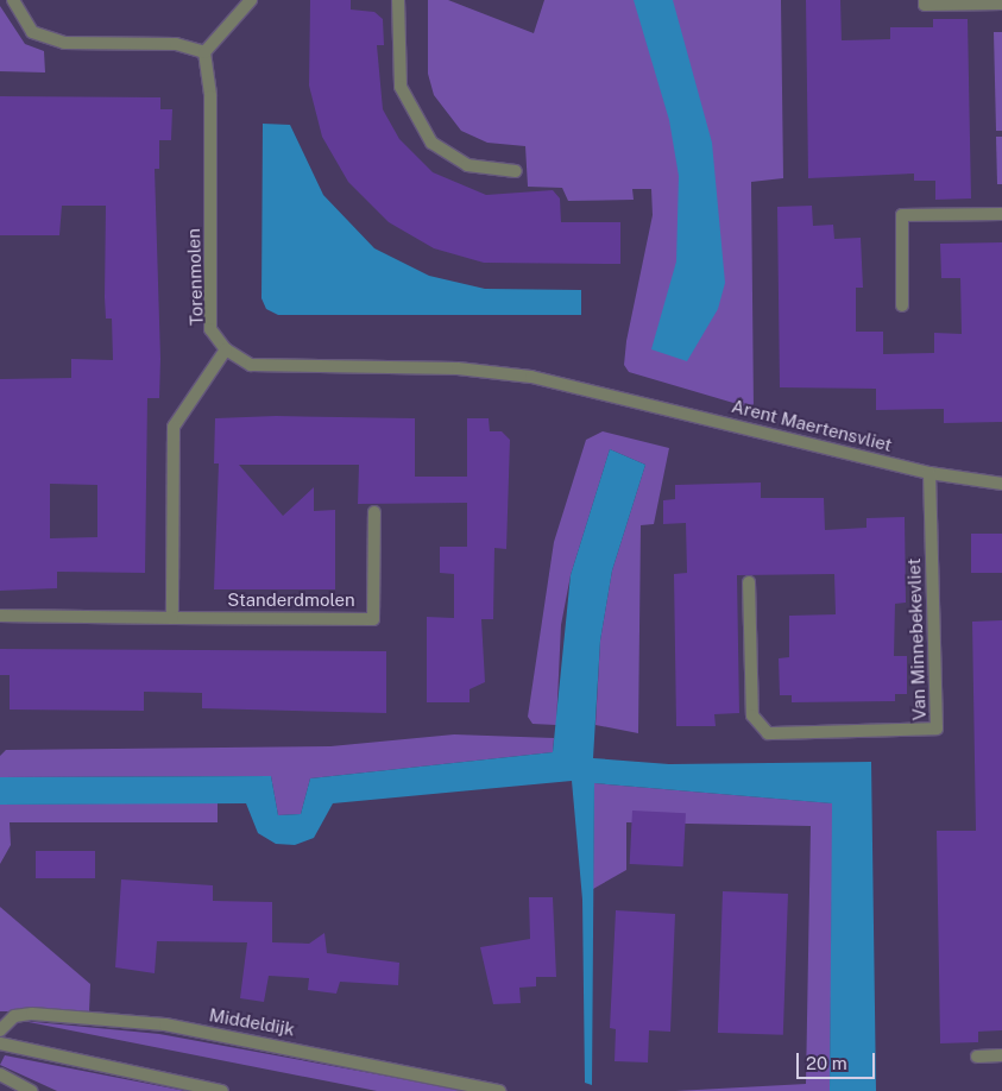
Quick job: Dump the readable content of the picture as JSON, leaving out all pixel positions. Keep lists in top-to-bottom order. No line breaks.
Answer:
{"streets":{"street":["Torenmolen","Arent Maertensvliet","Standerdmolen","Van Minnebekevliet","Middeldijk"]},"crossings":[["Torenmolen","Arent Maertensvliet"],["Arent Maertensvliet","Van Minnebekevliet"]],"scale_bar":"20 m"}
